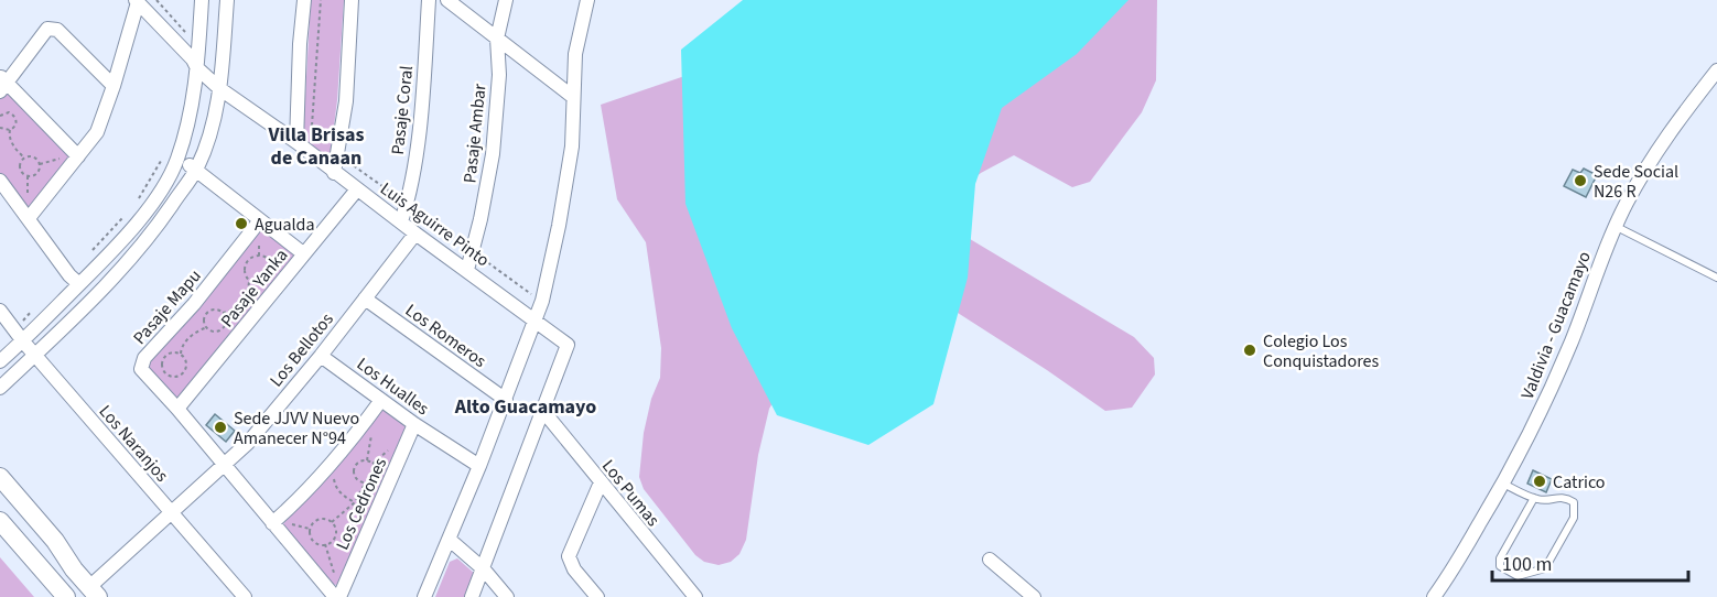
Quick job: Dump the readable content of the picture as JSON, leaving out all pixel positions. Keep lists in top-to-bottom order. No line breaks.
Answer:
{"streets":{"street":["Pasaje Coral","Pasaje Ambar","Luis Aguirre Pinto","Pasaje Yanka","Pasaje Mapu","Valdivia - Guacamayo","Los Romeros","Los Bellotos","Los Hualles","Los Naranjos","Los Pumas","Los Cedrones"]},"crossings":[["Pasaje Coral","Luis Aguirre Pinto"],["Pasaje Ambar","Luis Aguirre Pinto"],["Luis Aguirre Pinto","Pasaje Yanka"],["Luis Aguirre Pinto","Los Bellotos"],["Luis Aguirre Pinto","Los Pumas"],["Pasaje Yanka","Pasaje Mapu"],["Pasaje Mapu","Los Bellotos"],["Pasaje Mapu","Los Cedrones"],["Los Romeros","Los Bellotos"],["Los Bellotos","Los Hualles"],["Los Bellotos","Los Naranjos"],["Los Hualles","Los Cedrones"]],"districts":["Villa Brisas de Canaan","Alto Guacamayo"],"places":["Sede Social N26 R","Agualda","Colegio Los Conquistadores","Sede JJVV Nuevo Amanecer N°94","Catrico"],"scale_bar":"100 m"}
